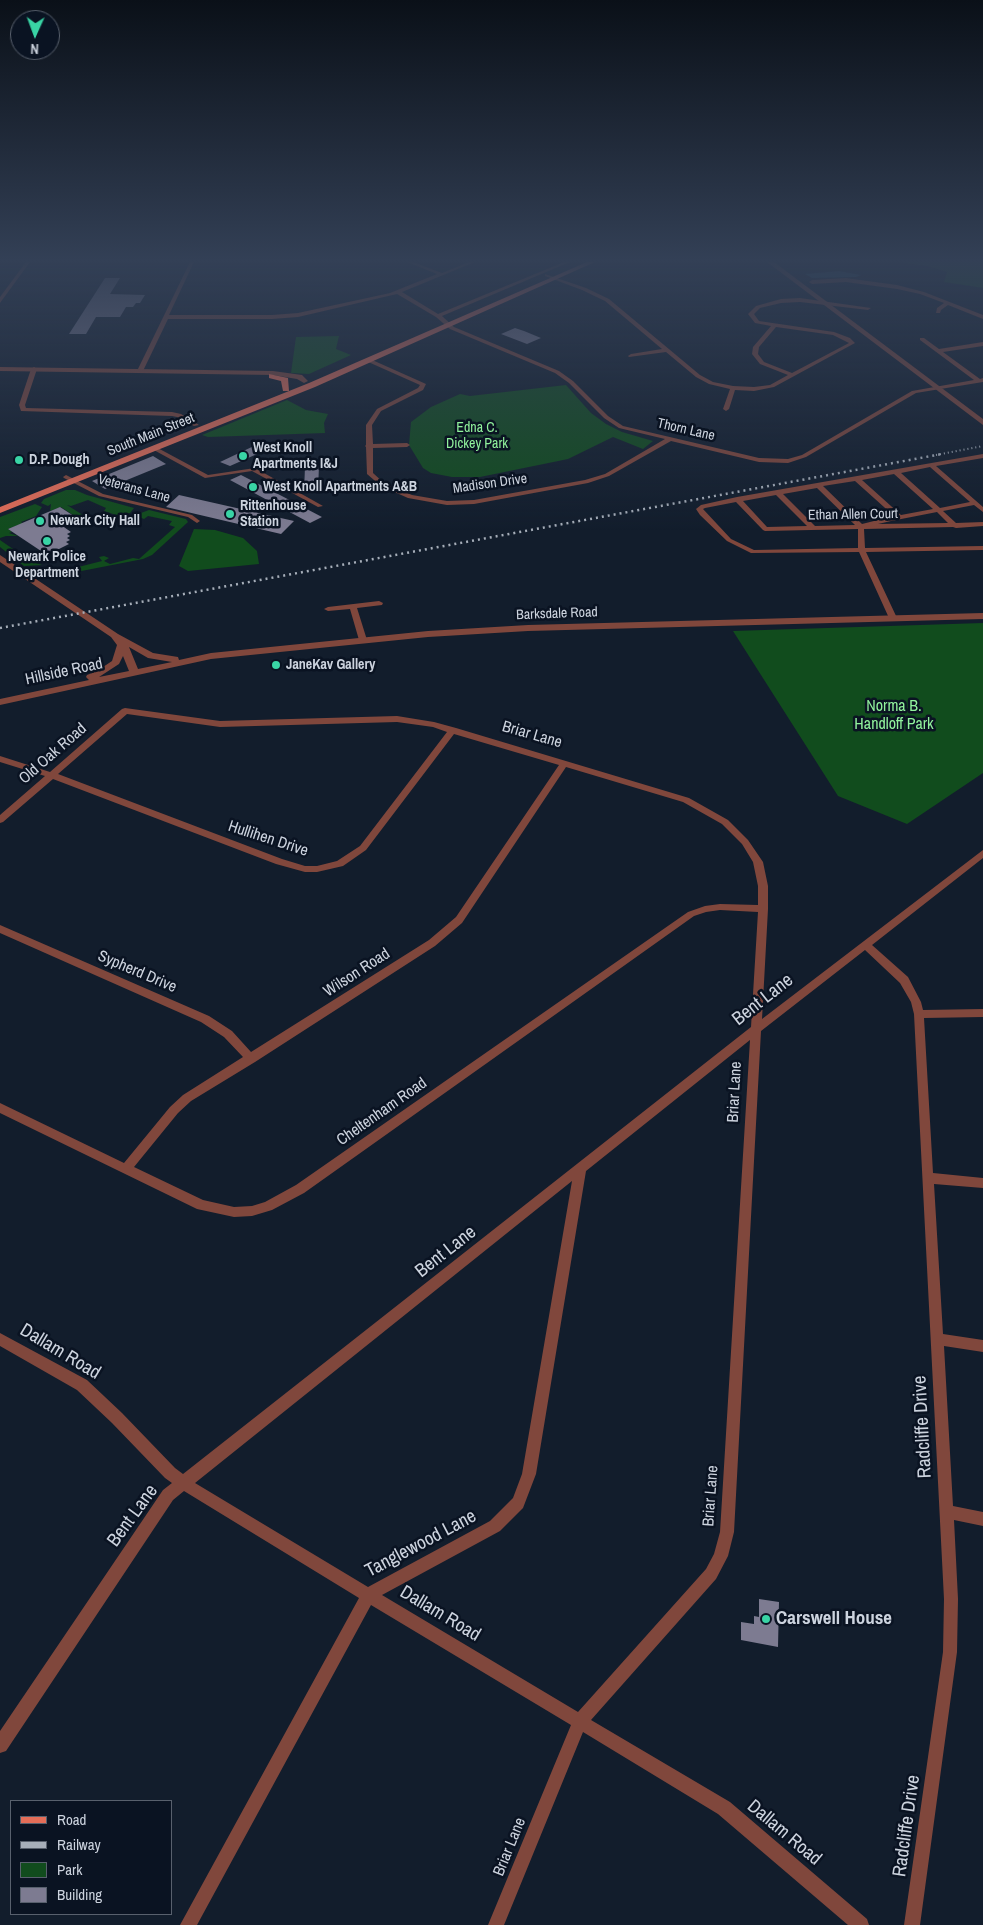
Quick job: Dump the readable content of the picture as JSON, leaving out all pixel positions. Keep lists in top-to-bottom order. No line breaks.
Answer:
{"streets":{"main road":["South Main Street"],"street":["Thorn Lane","Madison Drive","Veterans Lane","Ethan Allen Court","Barksdale Road","Hillside Road","Briar Lane","Old Oak Road","Hullihen Drive","Sypherd Drive","Wilson Road","Bent Lane","Cheltenham Road","Dallam Road","Radcliffe Drive","Tanglewood Lane"]},"crossings":[["Thorn Lane","Madison Drive"],["South Main Street","Veterans Lane"],["Barksdale Road","Hillside Road"],["Briar Lane","Old Oak Road"],["Briar Lane","Hullihen Drive"],["Briar Lane","Wilson Road"],["Briar Lane","Bent Lane"],["Briar Lane","Cheltenham Road"],["Briar Lane","Dallam Road"],["Old Oak Road","Hullihen Drive"],["Sypherd Drive","Wilson Road"],["Wilson Road","Cheltenham Road"],["Bent Lane","Dallam Road"],["Bent Lane","Radcliffe Drive"],["Bent Lane","Tanglewood Lane"],["Dallam Road","Tanglewood Lane"]],"parks":["Edna C. Dickey Park","Norma B. Handloff Park"],"places":["West Knoll Apartments I&J","D.P. Dough","West Knoll Apartments A&B","Rittenhouse Station","Newark City Hall","Newark Police Department","JaneKav Gallery","Carswell House"],"legend":["Road","Railway","Park","Building"],"north":"bottom"}
